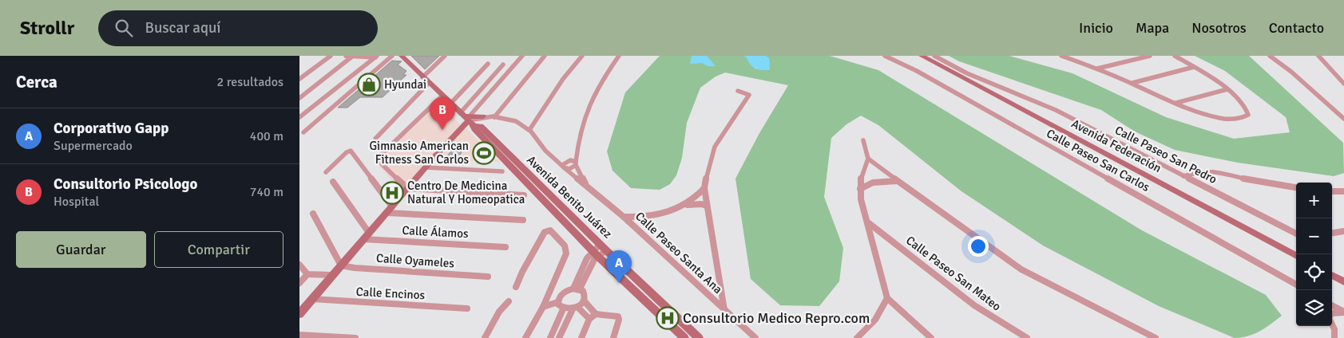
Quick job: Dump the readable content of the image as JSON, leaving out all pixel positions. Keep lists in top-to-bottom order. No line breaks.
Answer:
{"streets":{"main road":["Avenida Federación","Avenida Benito Juárez"],"street":["Calle Paseo San Pedro","Calle Paseo San Carlos","Calle Álamos","Calle Paseo Santa Ana","Calle Oyameles","Calle Paseo San Mateo","Calle Encinos"]},"places":{"shop":["Hyundai"],"sports":["Gimnasio American Fitness San Carlos"],"hospital":["Centro De Medicina Natural Y Homeopatica","Consultorio Medico Repro.com"]},"page":{"header":"Strollr","search":"Buscar aquí","nav":["Inicio","Mapa","Nosotros","Contacto"],"heading":["Cerca","2 resultados"],"pins":["B","A"],"list":[{"mark":"A","name":"Corporativo Gapp","note":"Supermercado","value":"400 m"},{"mark":"B","name":"Consultorio Psicologo","note":"Hospital","value":"740 m"}],"map_buttons":["+","−"],"buttons":["Guardar","Compartir"]}}
